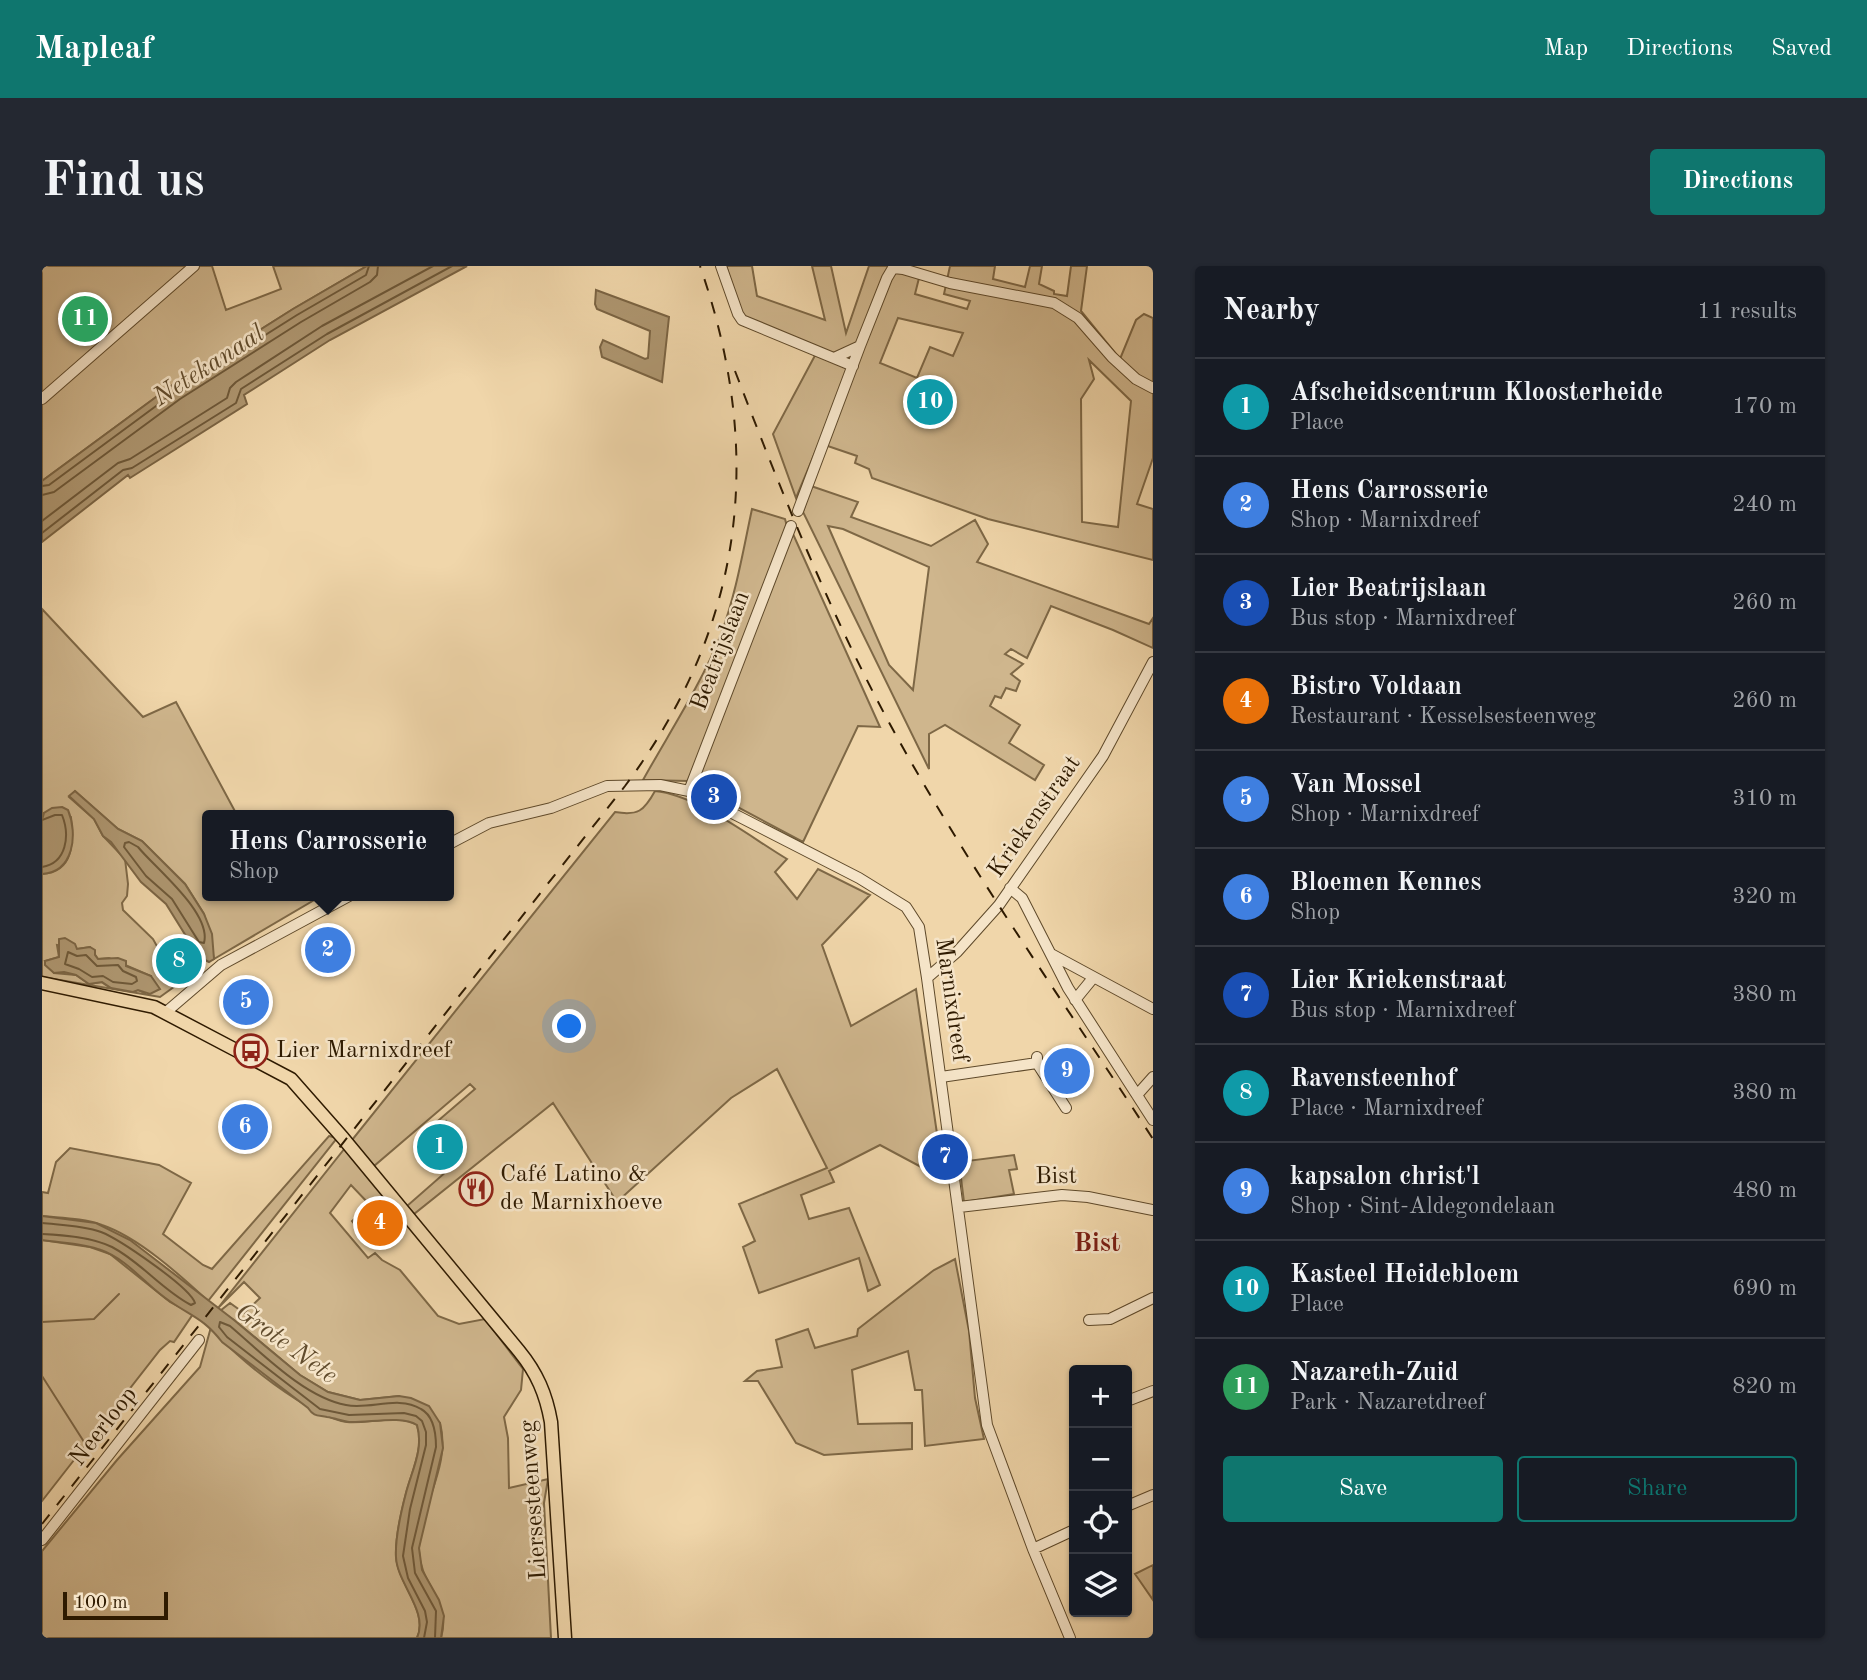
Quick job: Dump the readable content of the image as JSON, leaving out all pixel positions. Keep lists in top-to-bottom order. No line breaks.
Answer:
{"streets":{"main road":["Liersesteenweg"],"street":["Beatrijslaan","Kriekenstraat","Marnixdreef","Bist","Neerloop"]},"crossings":[["Beatrijslaan","Marnixdreef"],["Kriekenstraat","Marnixdreef"],["Marnixdreef","Bist"]],"districts":["Bist"],"water":["Netekanaal","Grote Nete"],"places":{"bus stop":["Lier Marnixdreef"],"restaurant":["Café Latino & de Marnixhoeve"]},"scale_bar":"100 m","page":{"header":"Mapleaf","nav":["Map","Directions","Saved"],"buttons":["Directions",["Save","Share"]],"title":"Find us","heading":["Nearby","11 results"],"pins":["11","10","3","2","8","5","9","6","1","7","4"],"list":[{"mark":"1","name":"Afscheidscentrum Kloosterheide","note":"Place","value":"170 m"},{"mark":"2","name":"Hens Carrosserie","note":"Shop · Marnixdreef","value":"240 m"},{"mark":"3","name":"Lier Beatrijslaan","note":"Bus stop · Marnixdreef","value":"260 m"},{"mark":"4","name":"Bistro Voldaan","note":"Restaurant · Kesselsesteenweg","value":"260 m"},{"mark":"5","name":"Van Mossel","note":"Shop · Marnixdreef","value":"310 m"},{"mark":"6","name":"Bloemen Kennes","note":"Shop","value":"320 m"},{"mark":"7","name":"Lier Kriekenstraat","note":"Bus stop · Marnixdreef","value":"380 m"},{"mark":"8","name":"Ravensteenhof","note":"Place · Marnixdreef","value":"380 m"},{"mark":"9","name":"kapsalon christ'l","note":"Shop · Sint-Aldegondelaan","value":"480 m"},{"mark":"10","name":"Kasteel Heidebloem","note":"Place","value":"690 m"},{"mark":"11","name":"Nazareth-Zuid","note":"Park · Nazaretdreef","value":"820 m"}],"popup":["Hens Carrosserie","Shop"],"map_buttons":["+","−"],"scale":"100 m"}}
